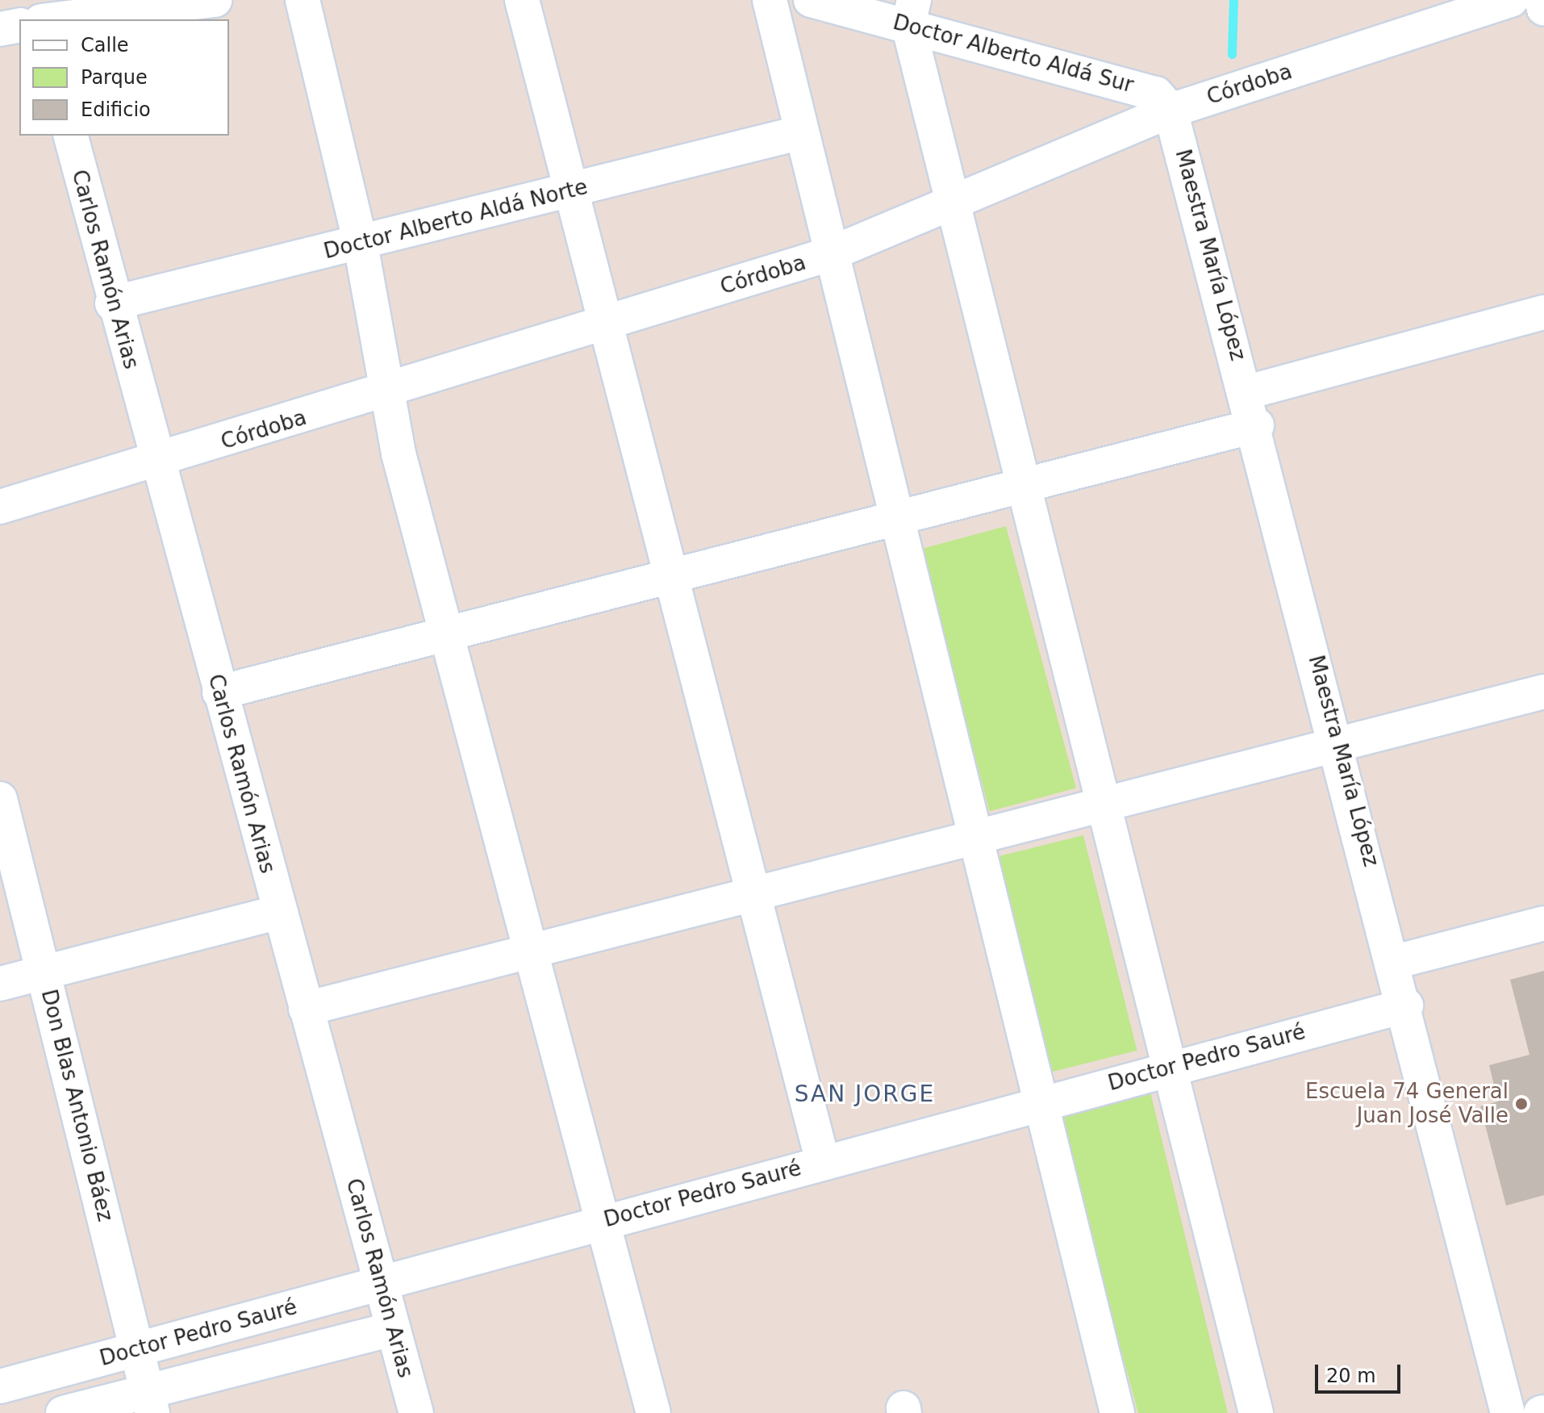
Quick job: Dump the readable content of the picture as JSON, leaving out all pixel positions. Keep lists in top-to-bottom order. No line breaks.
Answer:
{"streets":{"street":["Doctor Alberto Aldá Sur","Córdoba","Doctor Alberto Aldá Norte","Maestra María López","Carlos Ramón Arias","Doctor Pedro Sauré","Don Blas Antonio Báez"]},"crossings":[["Doctor Alberto Aldá Sur","Córdoba"],["Doctor Alberto Aldá Sur","Maestra María López"],["Córdoba","Maestra María López"],["Córdoba","Carlos Ramón Arias"],["Doctor Alberto Aldá Norte","Carlos Ramón Arias"],["Maestra María López","Doctor Pedro Sauré"],["Carlos Ramón Arias","Doctor Pedro Sauré"],["Doctor Pedro Sauré","Don Blas Antonio Báez"]],"districts":["SAN JORGE"],"places":["Escuela 74 General Juan José Valle"],"legend":["Calle","Parque","Edificio"],"scale_bar":"20 m"}
